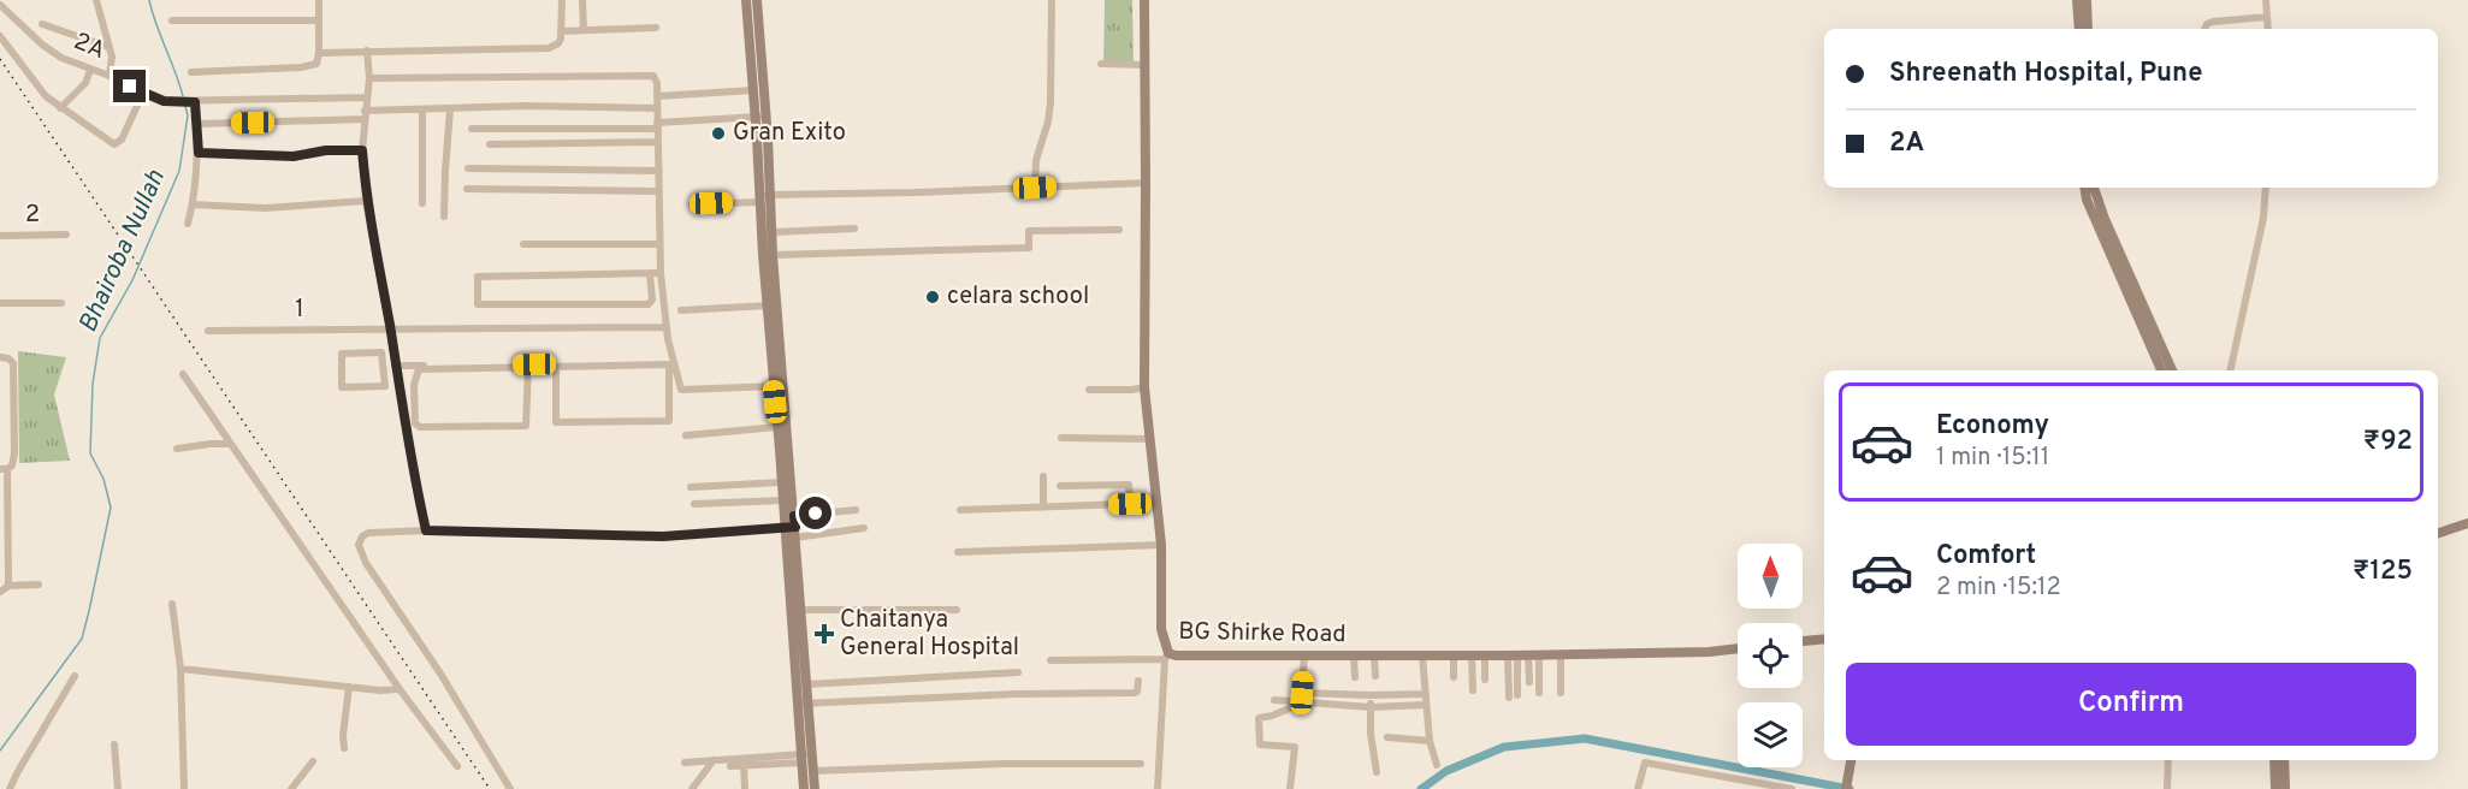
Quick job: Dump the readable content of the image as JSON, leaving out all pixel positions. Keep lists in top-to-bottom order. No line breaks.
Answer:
{"streets":{"street":["2A","2","1","BG Shirke Road"]},"water":["Bhairoba Nullah"],"places":{"other":["Gran Exito","celara school"],"health":["Chaitanya General Hospital"]},"north":"top","page":{"banner":["Shreenath Hospital, Pune","2A"],"list":[{"name":"Economy","note":"1 min · 15:11","value":"₹92"},{"name":"Comfort","note":"2 min · 15:12","value":"₹125"}],"buttons":"Confirm"}}
